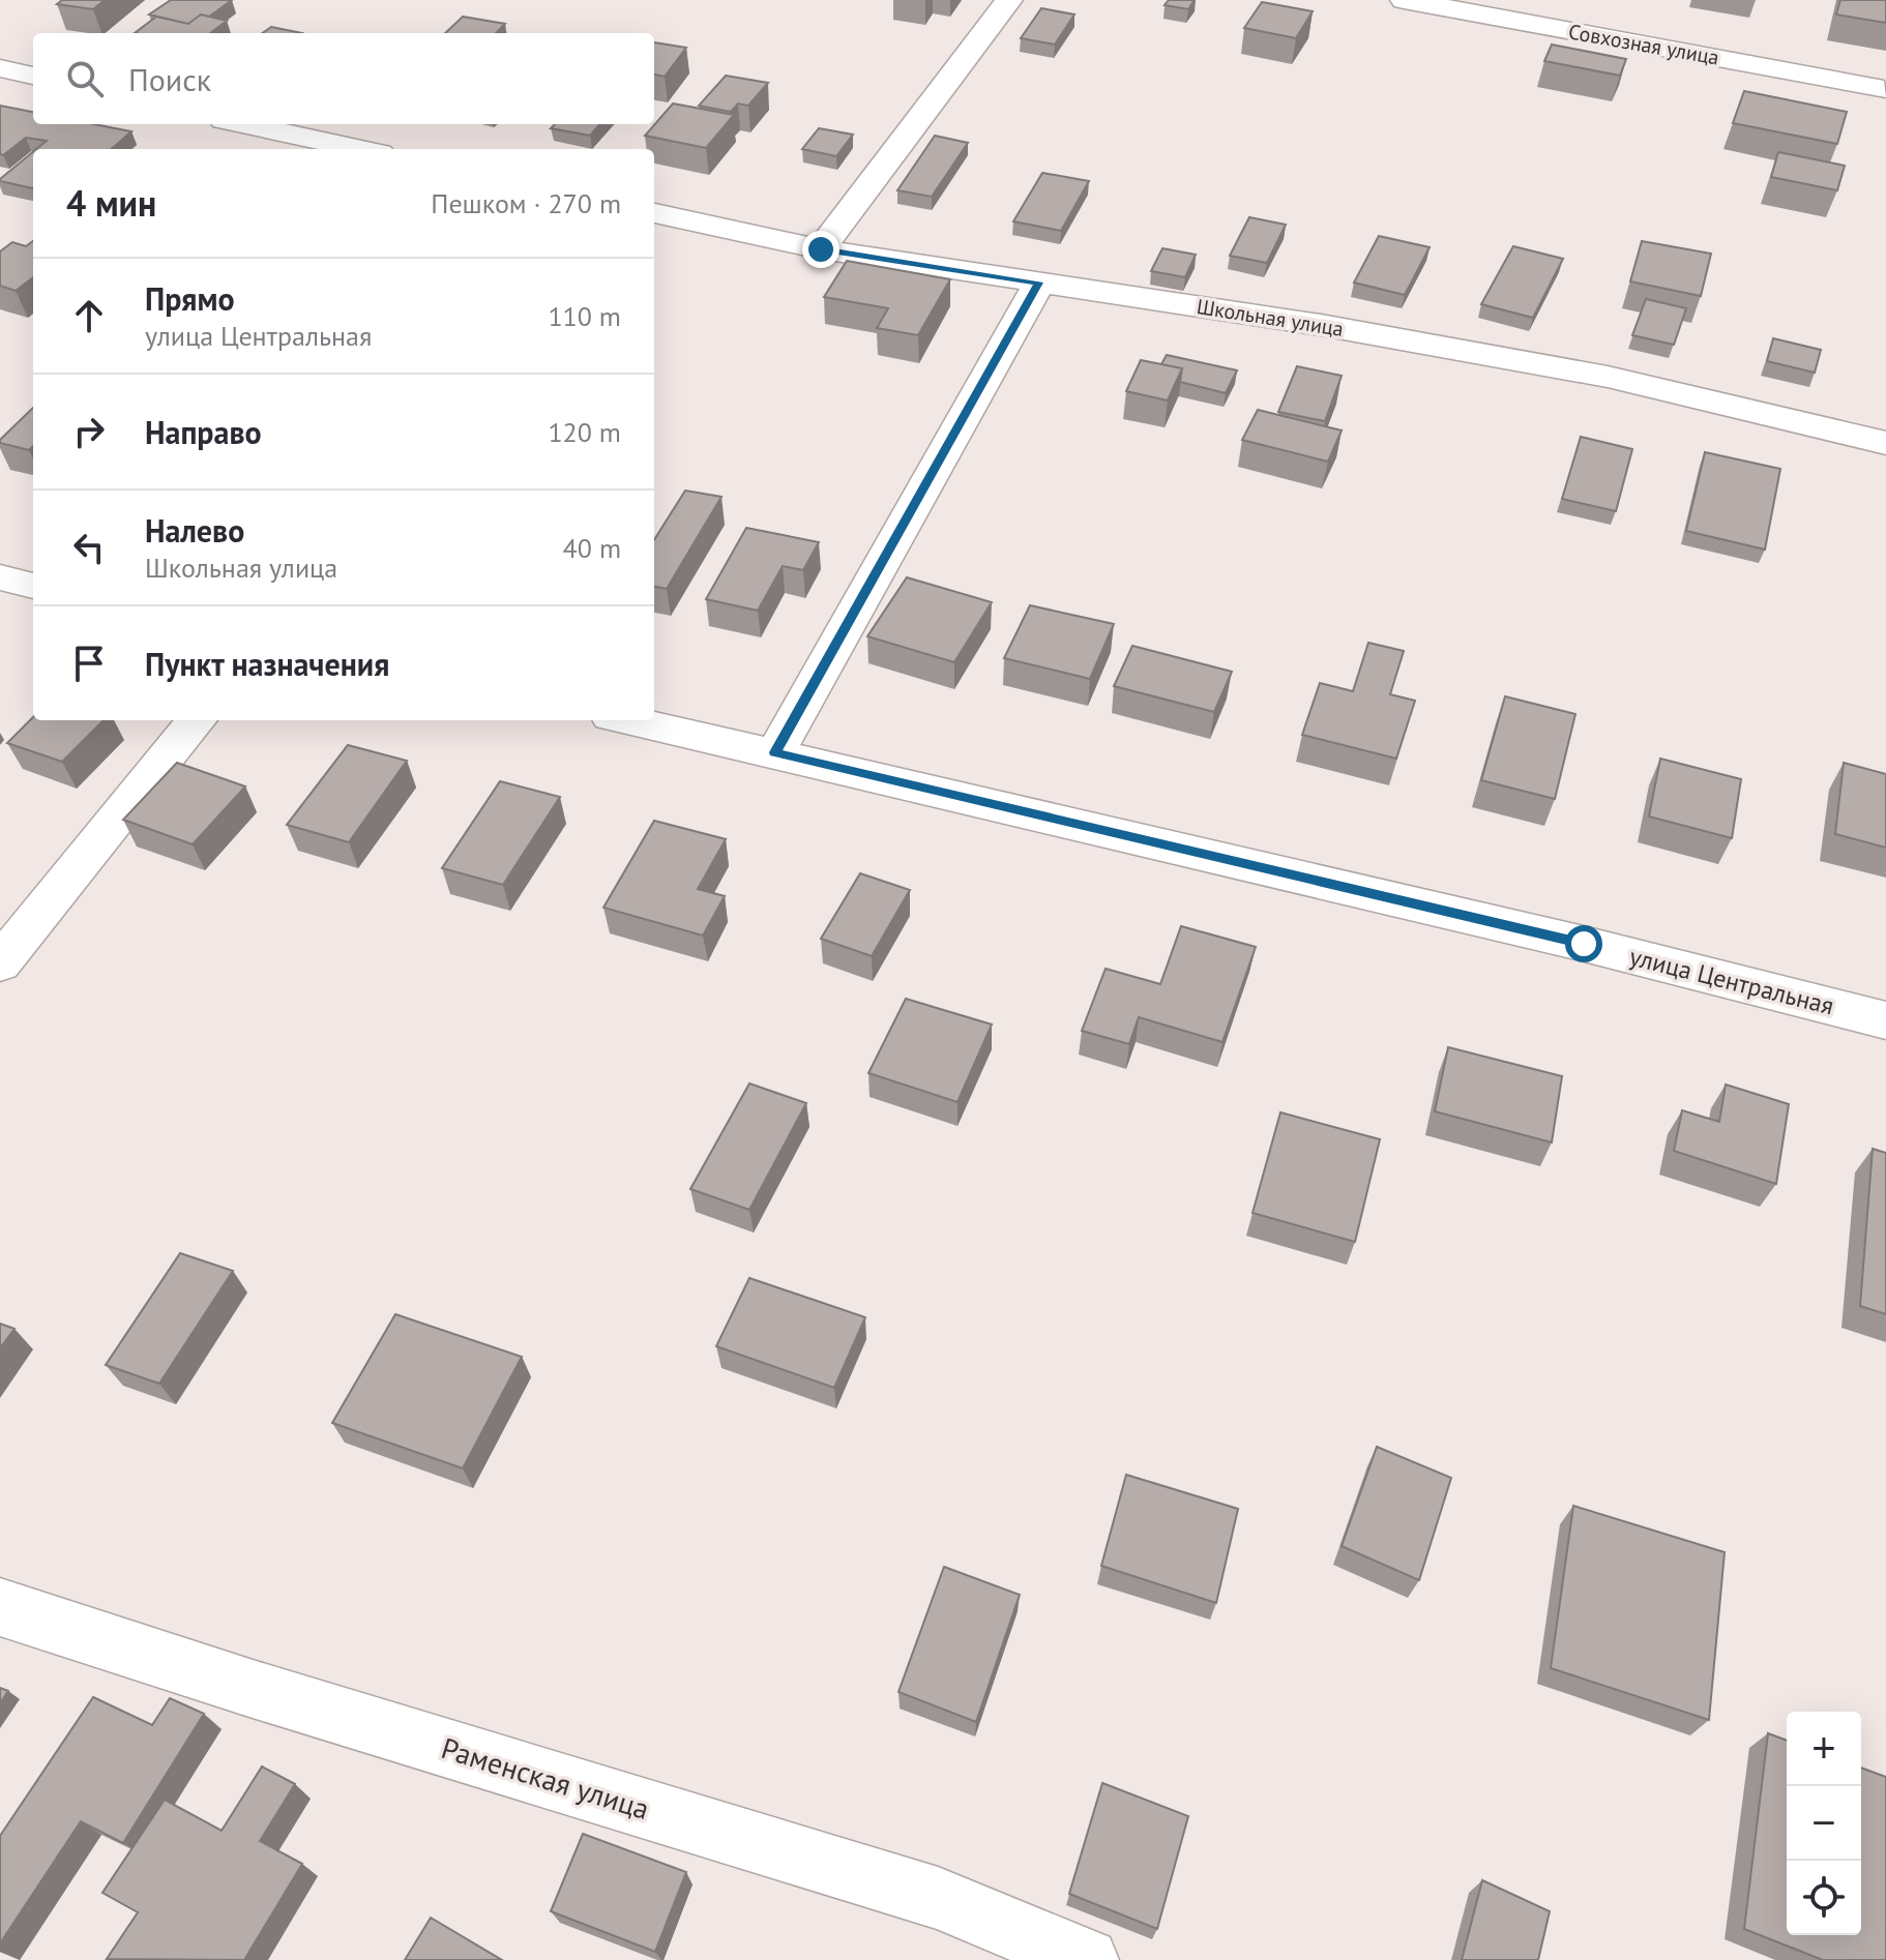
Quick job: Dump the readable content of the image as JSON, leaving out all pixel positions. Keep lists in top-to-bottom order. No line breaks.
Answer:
{"streets":{"street":["Совхозная улица","Школьная улица","улица Центральная","Раменская улица"]},"page":{"search":"Поиск","heading":["4 мин","Пешком · 270 m"],"list":[["Прямо","улица Центральная","110 m"],["Направо","120 m"],["Налево","Школьная улица","40 m"],"Пункт назначения"],"map_buttons":["+","−"]}}
